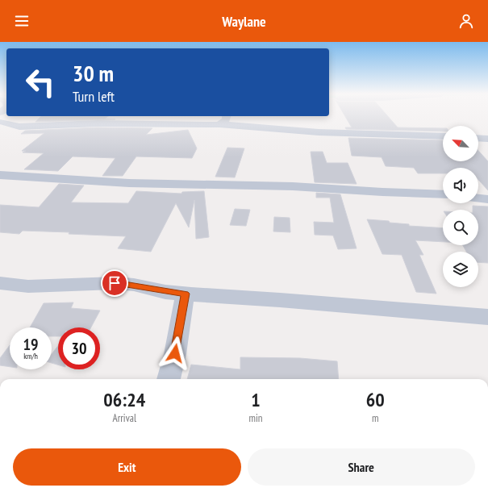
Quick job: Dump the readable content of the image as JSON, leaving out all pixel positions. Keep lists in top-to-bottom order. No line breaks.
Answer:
{"north":"top left","page":{"header":"Waylane","turn":["30 m","Turn left"],"speed":"19 km/h","limit":"30","eta":["06:24","Arrival","1","min","60","m"],"buttons":["Exit","Share"]}}
